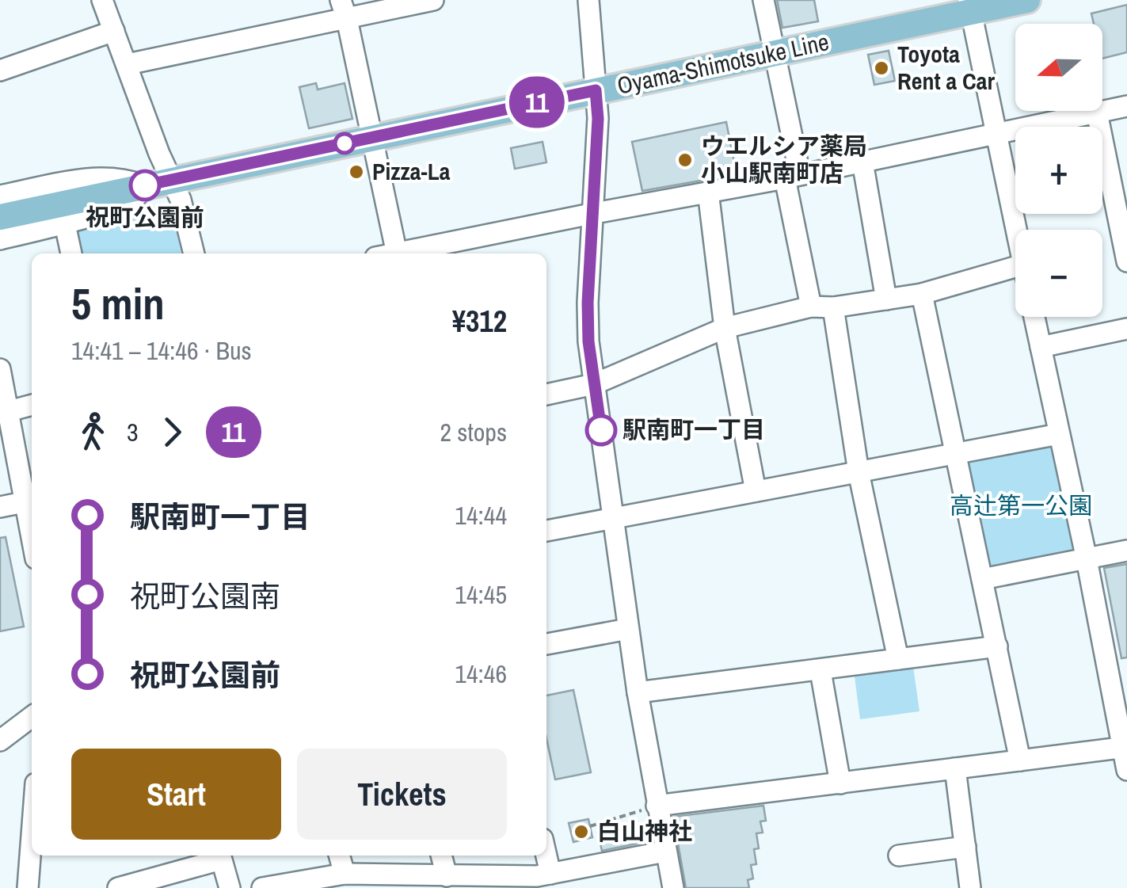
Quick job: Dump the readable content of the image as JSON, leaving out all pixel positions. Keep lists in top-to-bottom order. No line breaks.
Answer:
{"streets":{"main road":["Oyama-Shimotsuke Line"]},"parks":["高辻第一公園"],"places":["Toyota Rent a Car","ウエルシア薬局 小山駅南町店","Pizza-La","祝町公園前","駅南町一丁目","白山神社"],"lines":["bus line 11"],"north":"left","page":{"on_map":"11","map_buttons":["+","−"],"heading":["5 min","14:41 – 14:46 · Bus","¥312"],"legs":["3","11","2 stops"],"list":[{"name":"駅南町一丁目","value":"14:44"},{"name":"祝町公園南","value":"14:45"},{"name":"祝町公園前","value":"14:46"}],"buttons":["Start","Tickets"]}}
